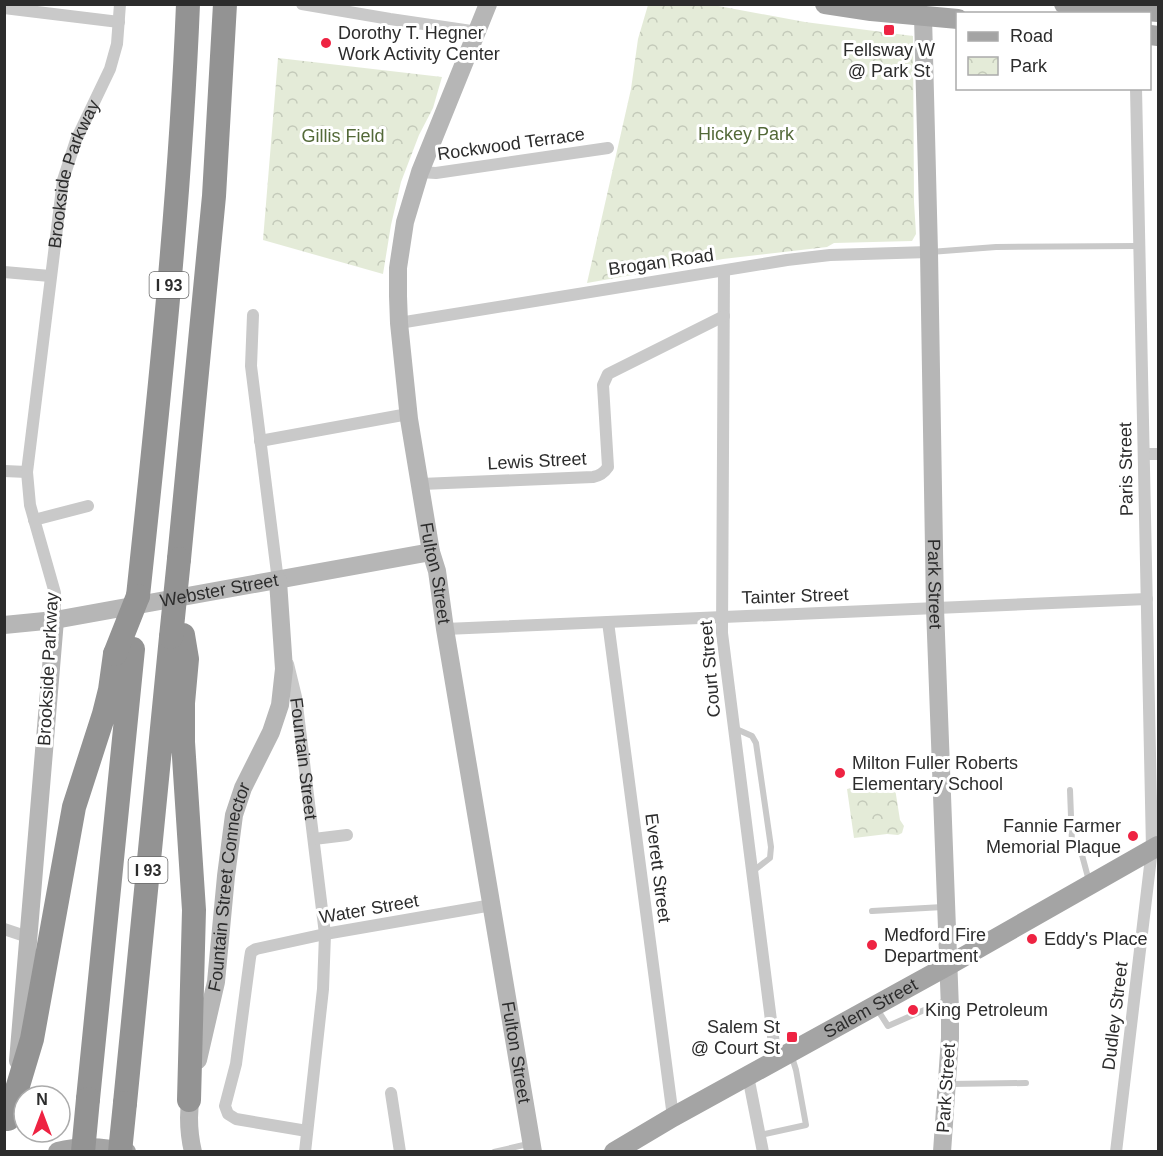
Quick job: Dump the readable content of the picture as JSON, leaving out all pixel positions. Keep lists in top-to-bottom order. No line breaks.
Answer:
{"streets":{"highway":["I 93"],"main road":["Salem Street"],"street":["Rockwood Terrace","Brookside Parkway","Brogan Road","Lewis Street","Paris Street","Fulton Street","Park Street","Webster Street","Tainter Street","Court Street","Fountain Street","Everett Street","Fountain Street Connector","Water Street","Dudley Street"]},"crossings":[["Rockwood Terrace","Fulton Street"],["Brookside Parkway","Webster Street"],["Brogan Road","Fulton Street"],["Brogan Road","Park Street"],["Brogan Road","Court Street"],["Lewis Street","Fulton Street"],["Lewis Street","Court Street"],["Paris Street","Tainter Street"],["Paris Street","Salem Street"],["Paris Street","Dudley Street"],["Fulton Street","Webster Street"],["Fulton Street","Tainter Street"],["Fulton Street","Water Street"],["Park Street","Tainter Street"],["Park Street","Salem Street"],["Webster Street","Fountain Street"],["Tainter Street","Court Street"],["Tainter Street","Everett Street"],["Court Street","Salem Street"],["Fountain Street","Fountain Street Connector"],["Fountain Street","Water Street"],["Everett Street","Salem Street"],["Salem Street","Dudley Street"]],"parks":["Hickey Park","Gillis Field"],"places":{"transit":["Fellsway W @ Park St","Salem St @ Court St"],"other":["Dorothy T. Hegner Work Activity Center","Milton Fuller Roberts Elementary School","Fannie Farmer Memorial Plaque","Eddy's Place","Medford Fire Department","King Petroleum"]},"legend":["Road","Park"],"north":"top"}
